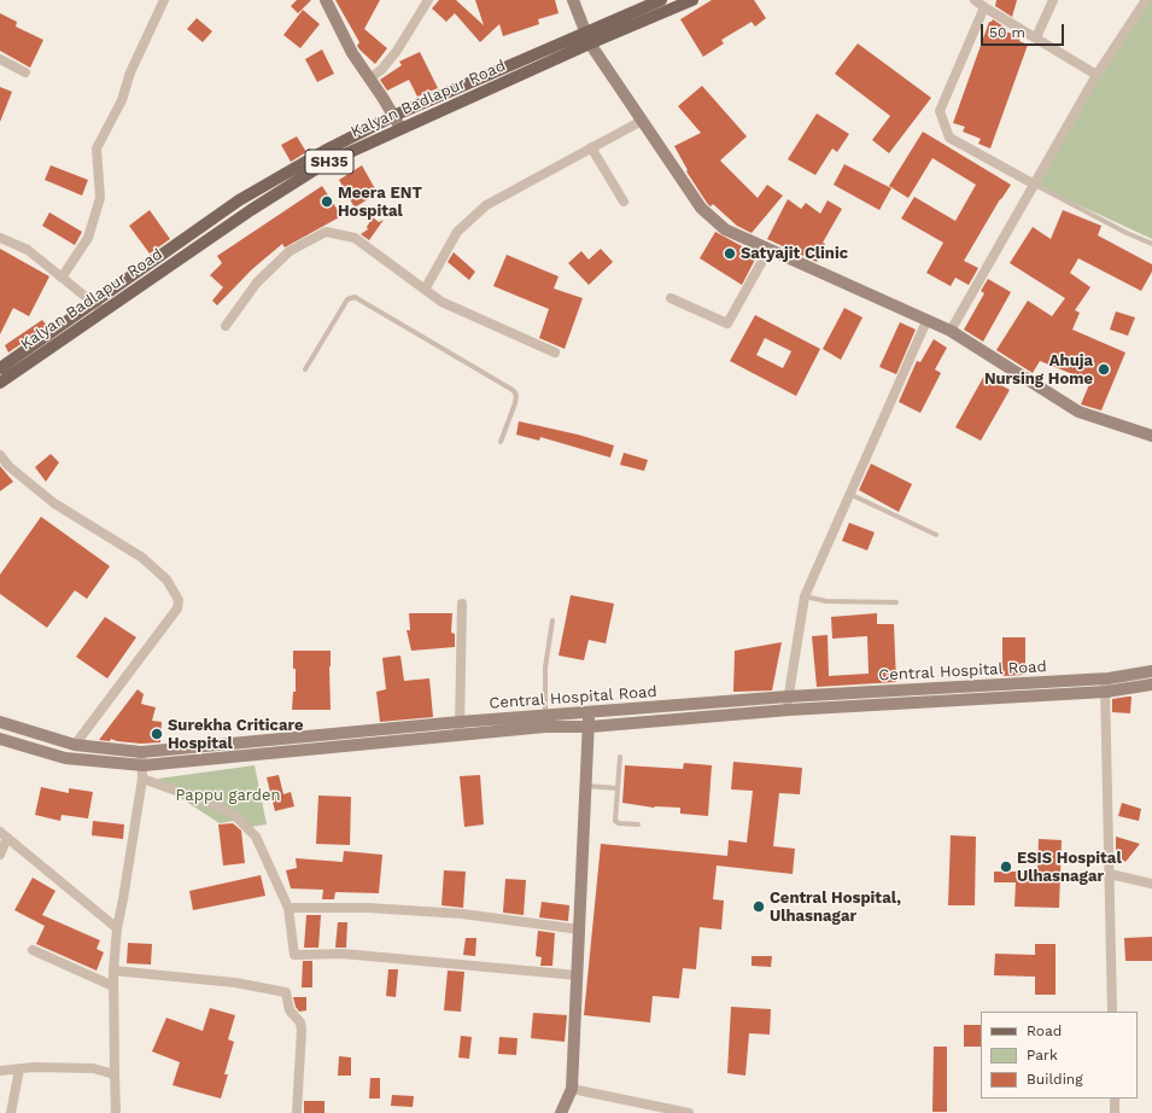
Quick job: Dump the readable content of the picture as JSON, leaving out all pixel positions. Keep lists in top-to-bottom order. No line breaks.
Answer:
{"streets":{"main road":["Kalyan Badlapur Road","SH35"],"street":["Central Hospital Road"]},"parks":["Pappu garden"],"places":["Meera ENT Hospital","Satyajit Clinic","Ahuja Nursing Home","Surekha Criticare Hospital","ESIS Hospital Ulhasnagar","Central Hospital, Ulhasnagar"],"legend":["Road","Park","Building"],"scale_bar":"50 m"}
